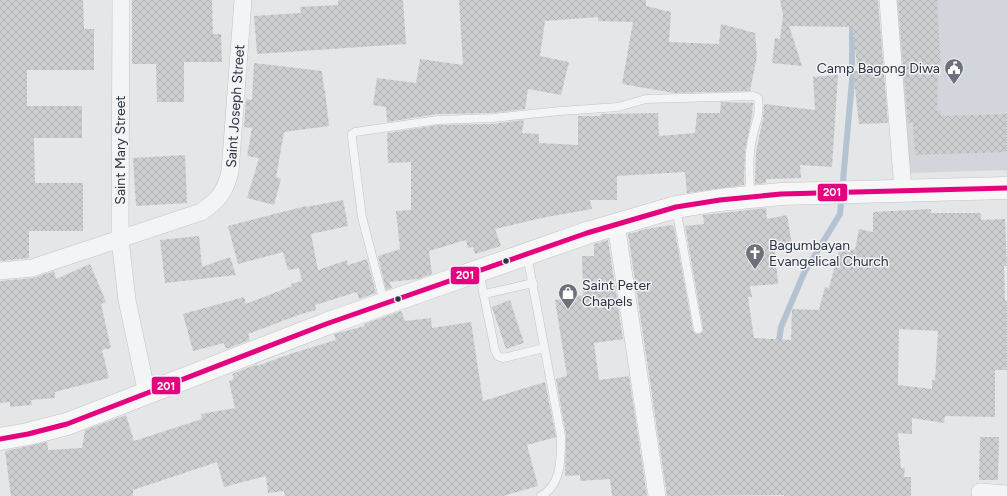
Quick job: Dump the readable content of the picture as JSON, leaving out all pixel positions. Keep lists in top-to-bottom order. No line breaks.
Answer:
{"streets":{"street":["Saint Joseph Street","Saint Mary Street"]},"crossings":[["Saint Joseph Street","Saint Mary Street"]],"places":{"public building":["Camp Bagong Diwa"],"church":["Bagumbayan Evangelical Church"],"shop":["Saint Peter Chapels"]},"lines":["transit line 201"]}
